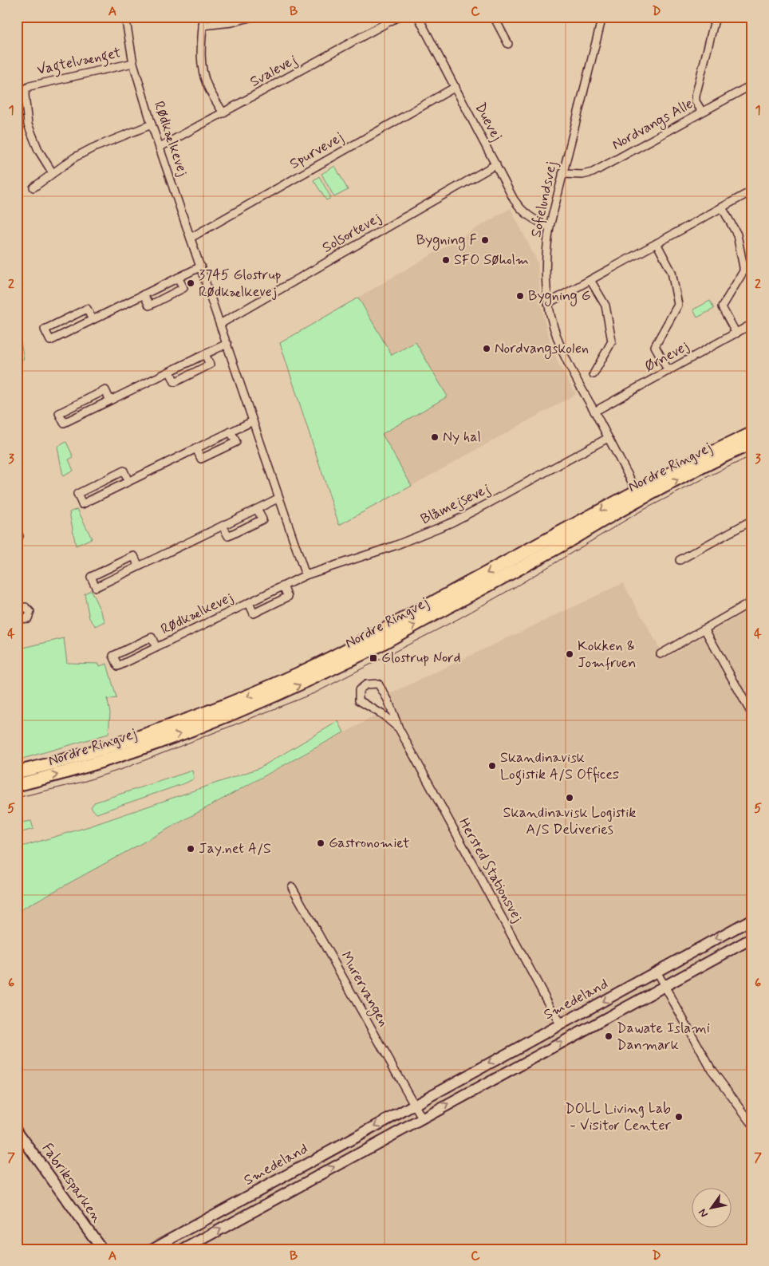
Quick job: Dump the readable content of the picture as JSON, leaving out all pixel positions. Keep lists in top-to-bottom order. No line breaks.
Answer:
{"streets":{"main road":["Nordre Ringvej"],"street":["Vagtelvænget","Svalevej","Duevej","Nordvangs Alle","Rødkælkevej","Spurvevej","Sofielundsvej","Solsortevej","Ørnevej","Blåmejsevej","Hersted Stationsvej","Murervangen","Smedeland","Fabriksparken"]},"crossings":[["Vagtelvænget","Rødkælkevej"],["Svalevej","Rødkælkevej"],["Duevej","Spurvevej"],["Duevej","Sofielundsvej"],["Duevej","Solsortevej"],["Nordvangs Alle","Sofielundsvej"],["Rødkælkevej","Spurvevej"],["Rødkælkevej","Solsortevej"],["Rødkælkevej","Blåmejsevej"],["Sofielundsvej","Ørnevej"],["Sofielundsvej","Nordre Ringvej"],["Sofielundsvej","Blåmejsevej"],["Hersted Stationsvej","Smedeland"],["Murervangen","Smedeland"]],"places":{"other":["Bygning F","SFO Søholm","3745 Glostrup Rødkælkevej","Bygning G","Nordvangskolen","Ny hal","Kokken & Jomfruen","Skandinavisk Logistik A/S Offices","Skandinavisk Logistik A/S Deliveries","Gastronomiet","Jay.net A/S","Dawate Islami Danmark","DOLL Living Lab - Visitor Center"],"transit":["Glostrup Nord"]},"north":"bottom left","grid":{"columns":["A","B","C","D"],"rows":["1","2","3","4","5","6","7"]}}
